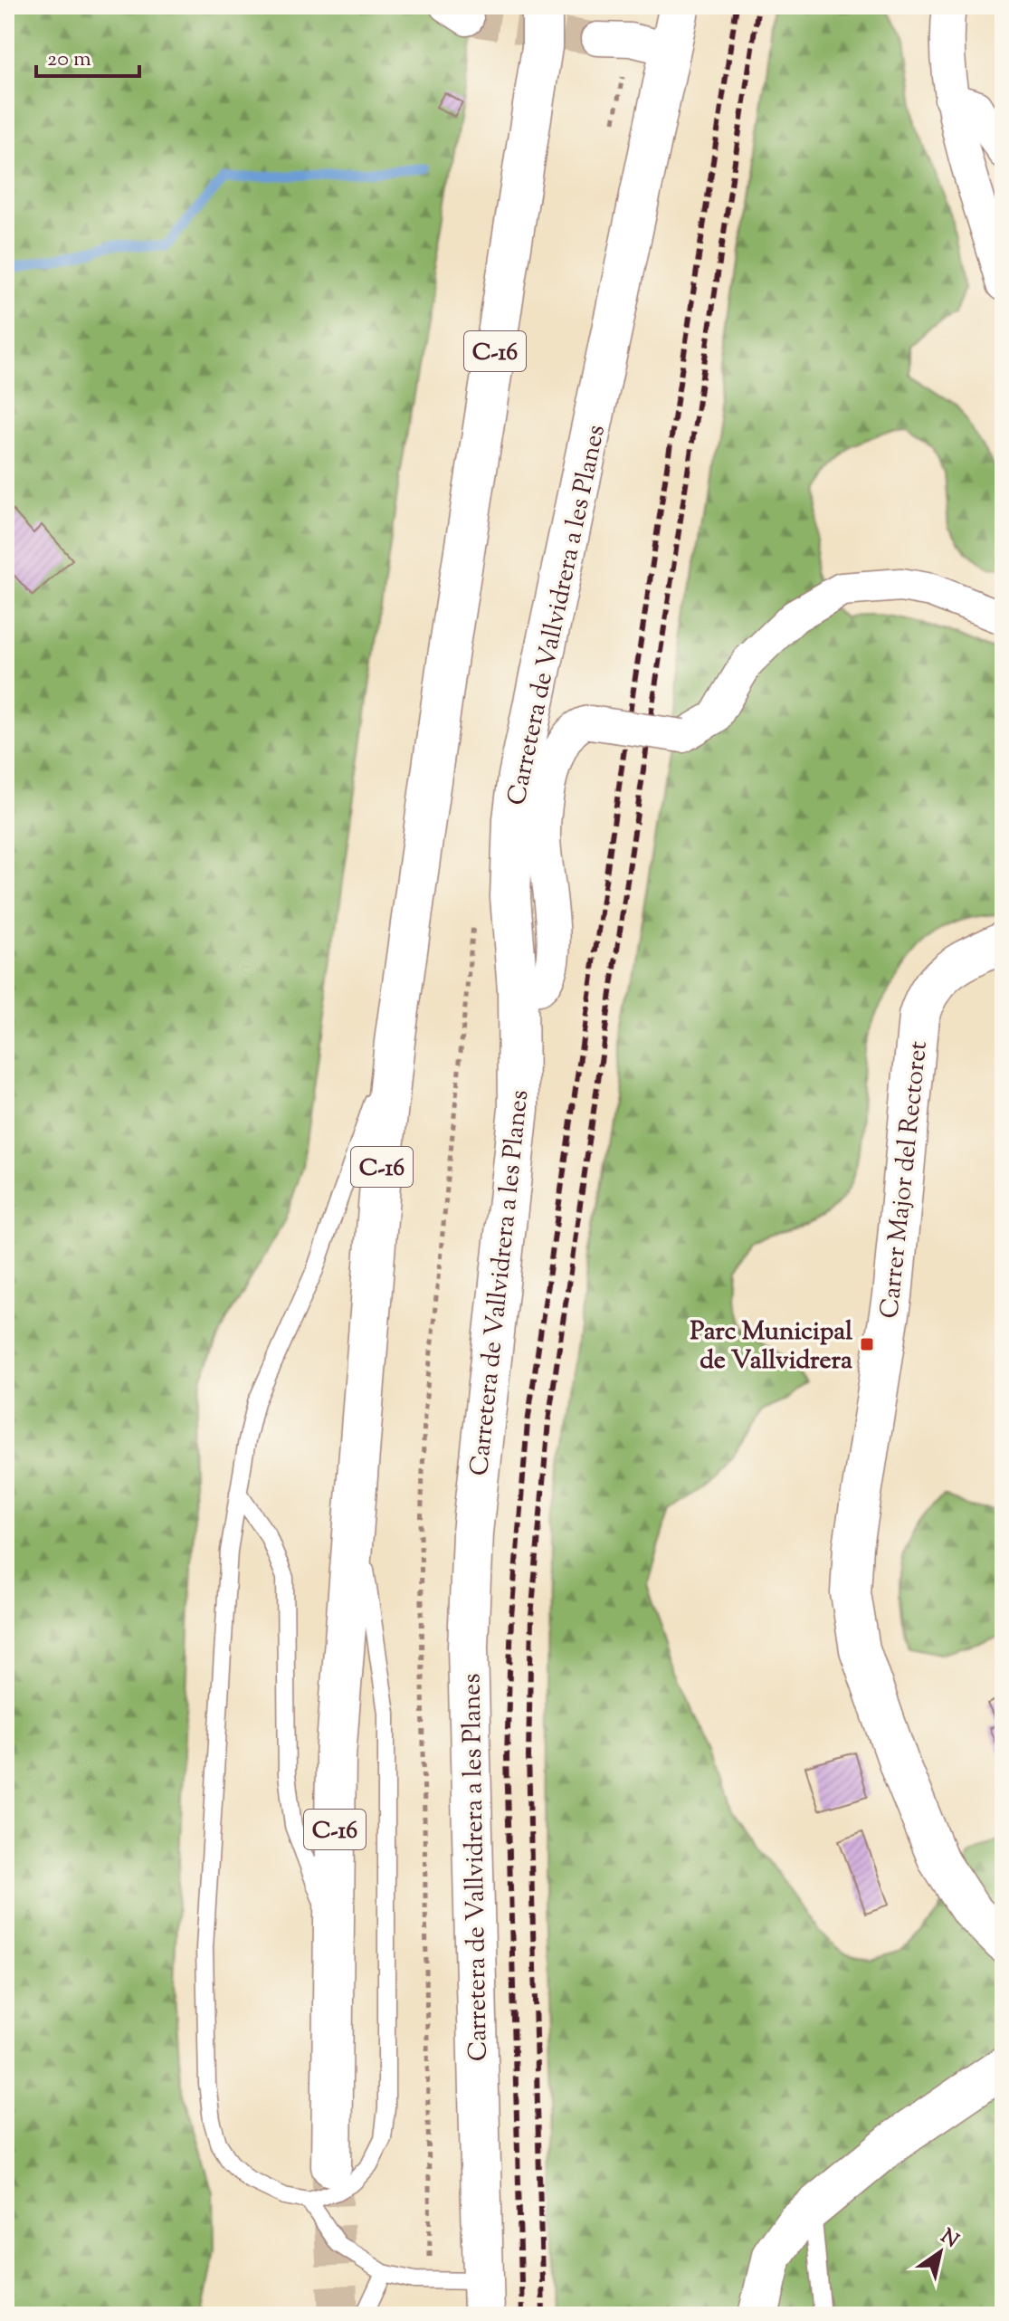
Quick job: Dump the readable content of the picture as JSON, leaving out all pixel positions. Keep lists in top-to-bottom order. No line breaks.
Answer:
{"streets":{"main road":["C-16","Carretera de Vallvidrera a les Planes","Carrer Major del Rectoret"]},"places":{"transit":["Parc Municipal de Vallvidrera"]},"scale_bar":"20 m","north":"top right"}
